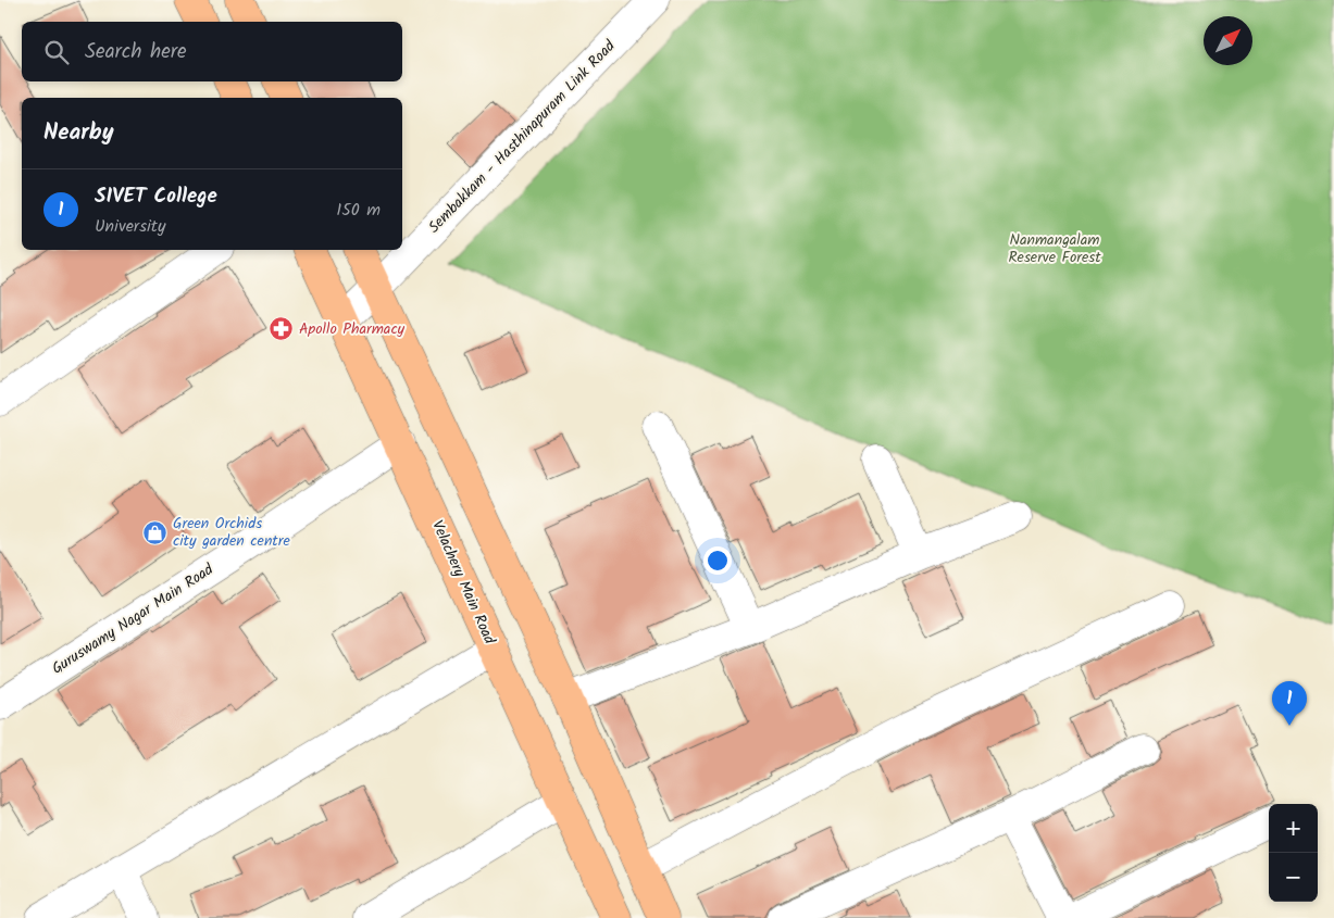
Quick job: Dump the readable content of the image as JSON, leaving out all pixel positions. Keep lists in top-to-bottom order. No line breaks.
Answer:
{"streets":{"main road":["Velachery Main Road"],"street":["Sembakkam - Hasthinapuram Link Road","Guruswamy Nagar Main Road"]},"crossings":[["Sembakkam - Hasthinapuram Link Road","Velachery Main Road"],["Velachery Main Road","Guruswamy Nagar Main Road"]],"parks":["Nanmangalam Reserve Forest"],"places":{"pharmacy":["Apollo Pharmacy"],"shop":["Green Orchids city garden centre"]},"north":"top right","page":{"search":"Search here","heading":"Nearby","list":[{"mark":"1","name":"SIVET College","note":"University","value":"150 m"}],"pins":"1","map_buttons":["+","−"]}}
